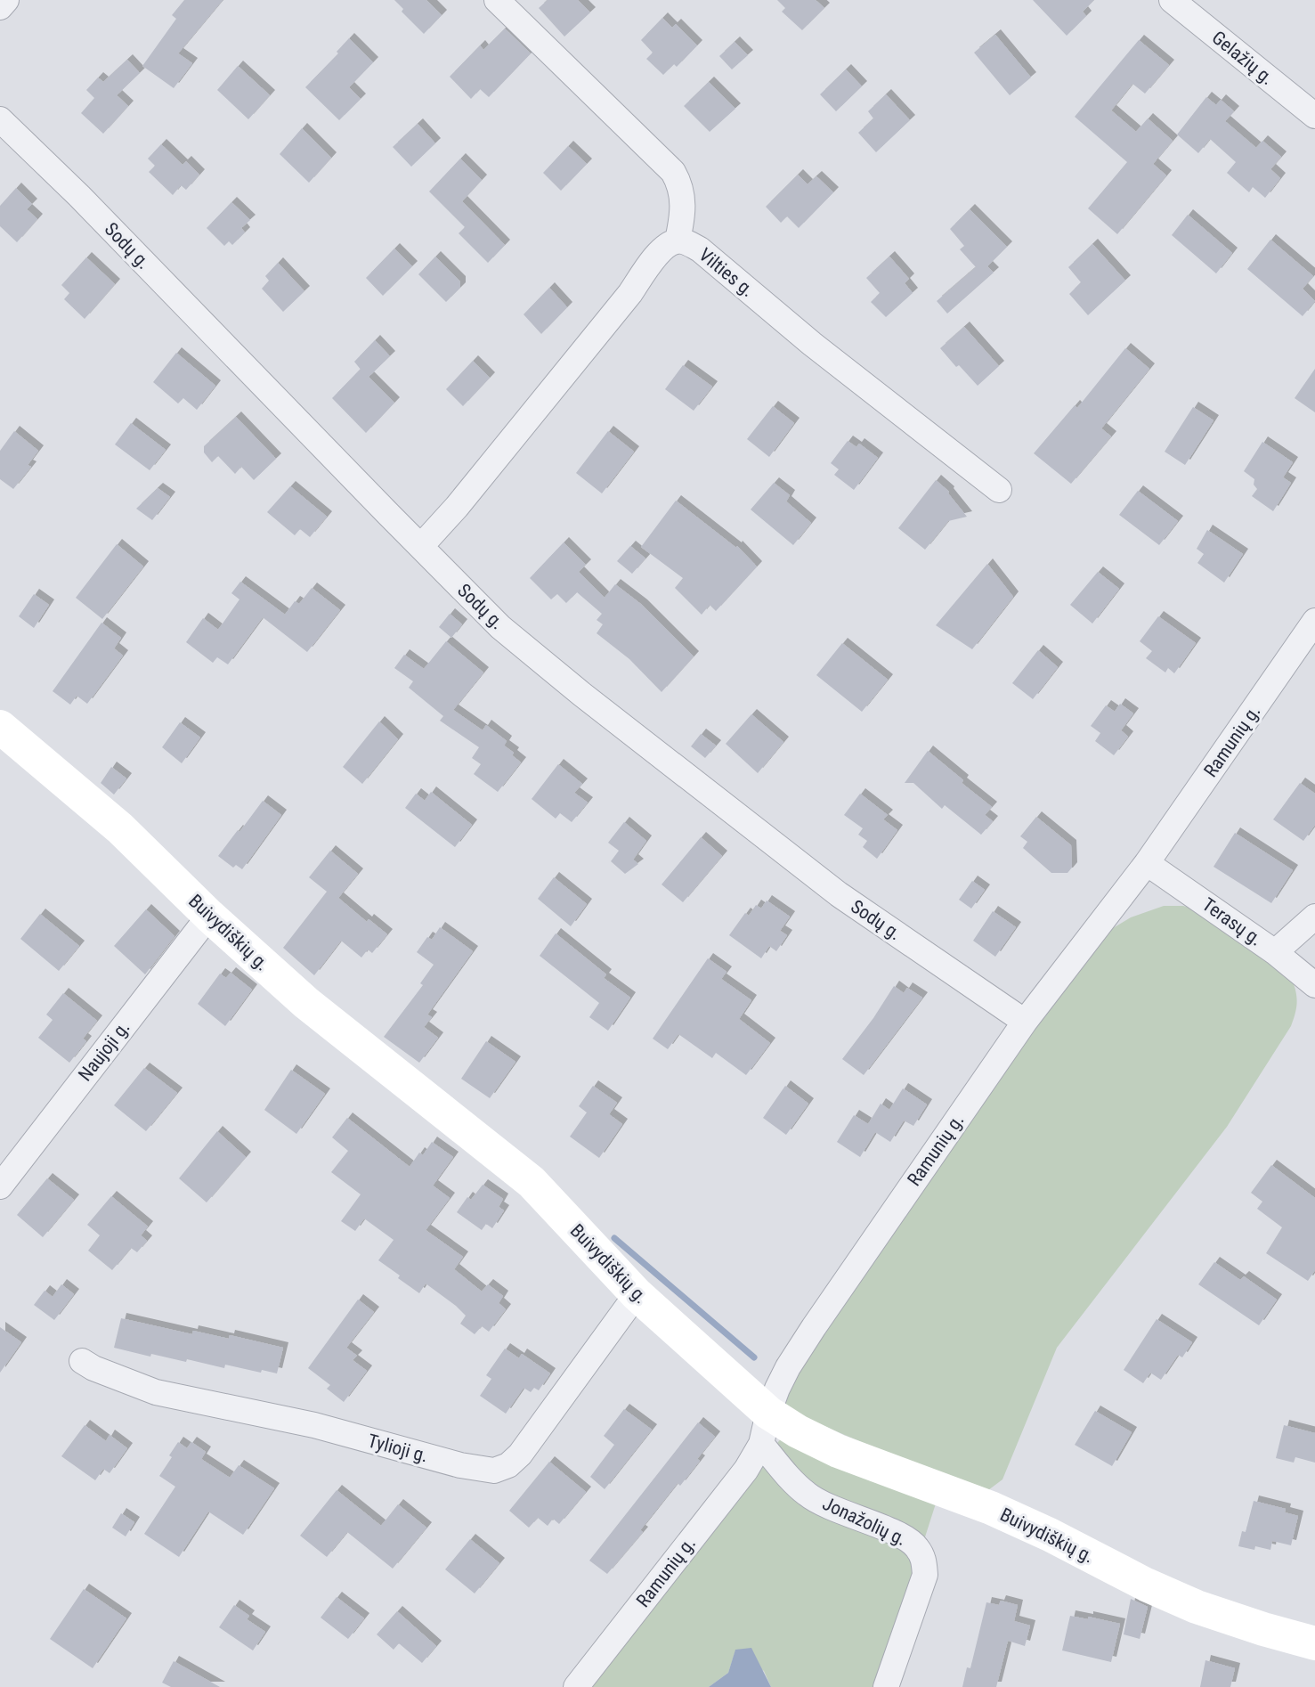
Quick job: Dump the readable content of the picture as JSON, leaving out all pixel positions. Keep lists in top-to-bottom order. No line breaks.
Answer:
{"streets":{"main road":["Buivydiškių g."],"street":["Gelažių g.","Sodų g.","Vilties g.","Ramunių g.","Terasų g.","Naujoji g.","Tylioji g.","Jonažolių g."]},"crossings":[["Sodų g.","Vilties g."],["Sodų g.","Ramunių g."],["Ramunių g.","Terasų g."],["Ramunių g.","Buivydiškių g."],["Ramunių g.","Jonažolių g."],["Buivydiškių g.","Naujoji g."],["Buivydiškių g.","Tylioji g."],["Buivydiškių g.","Jonažolių g."]]}
